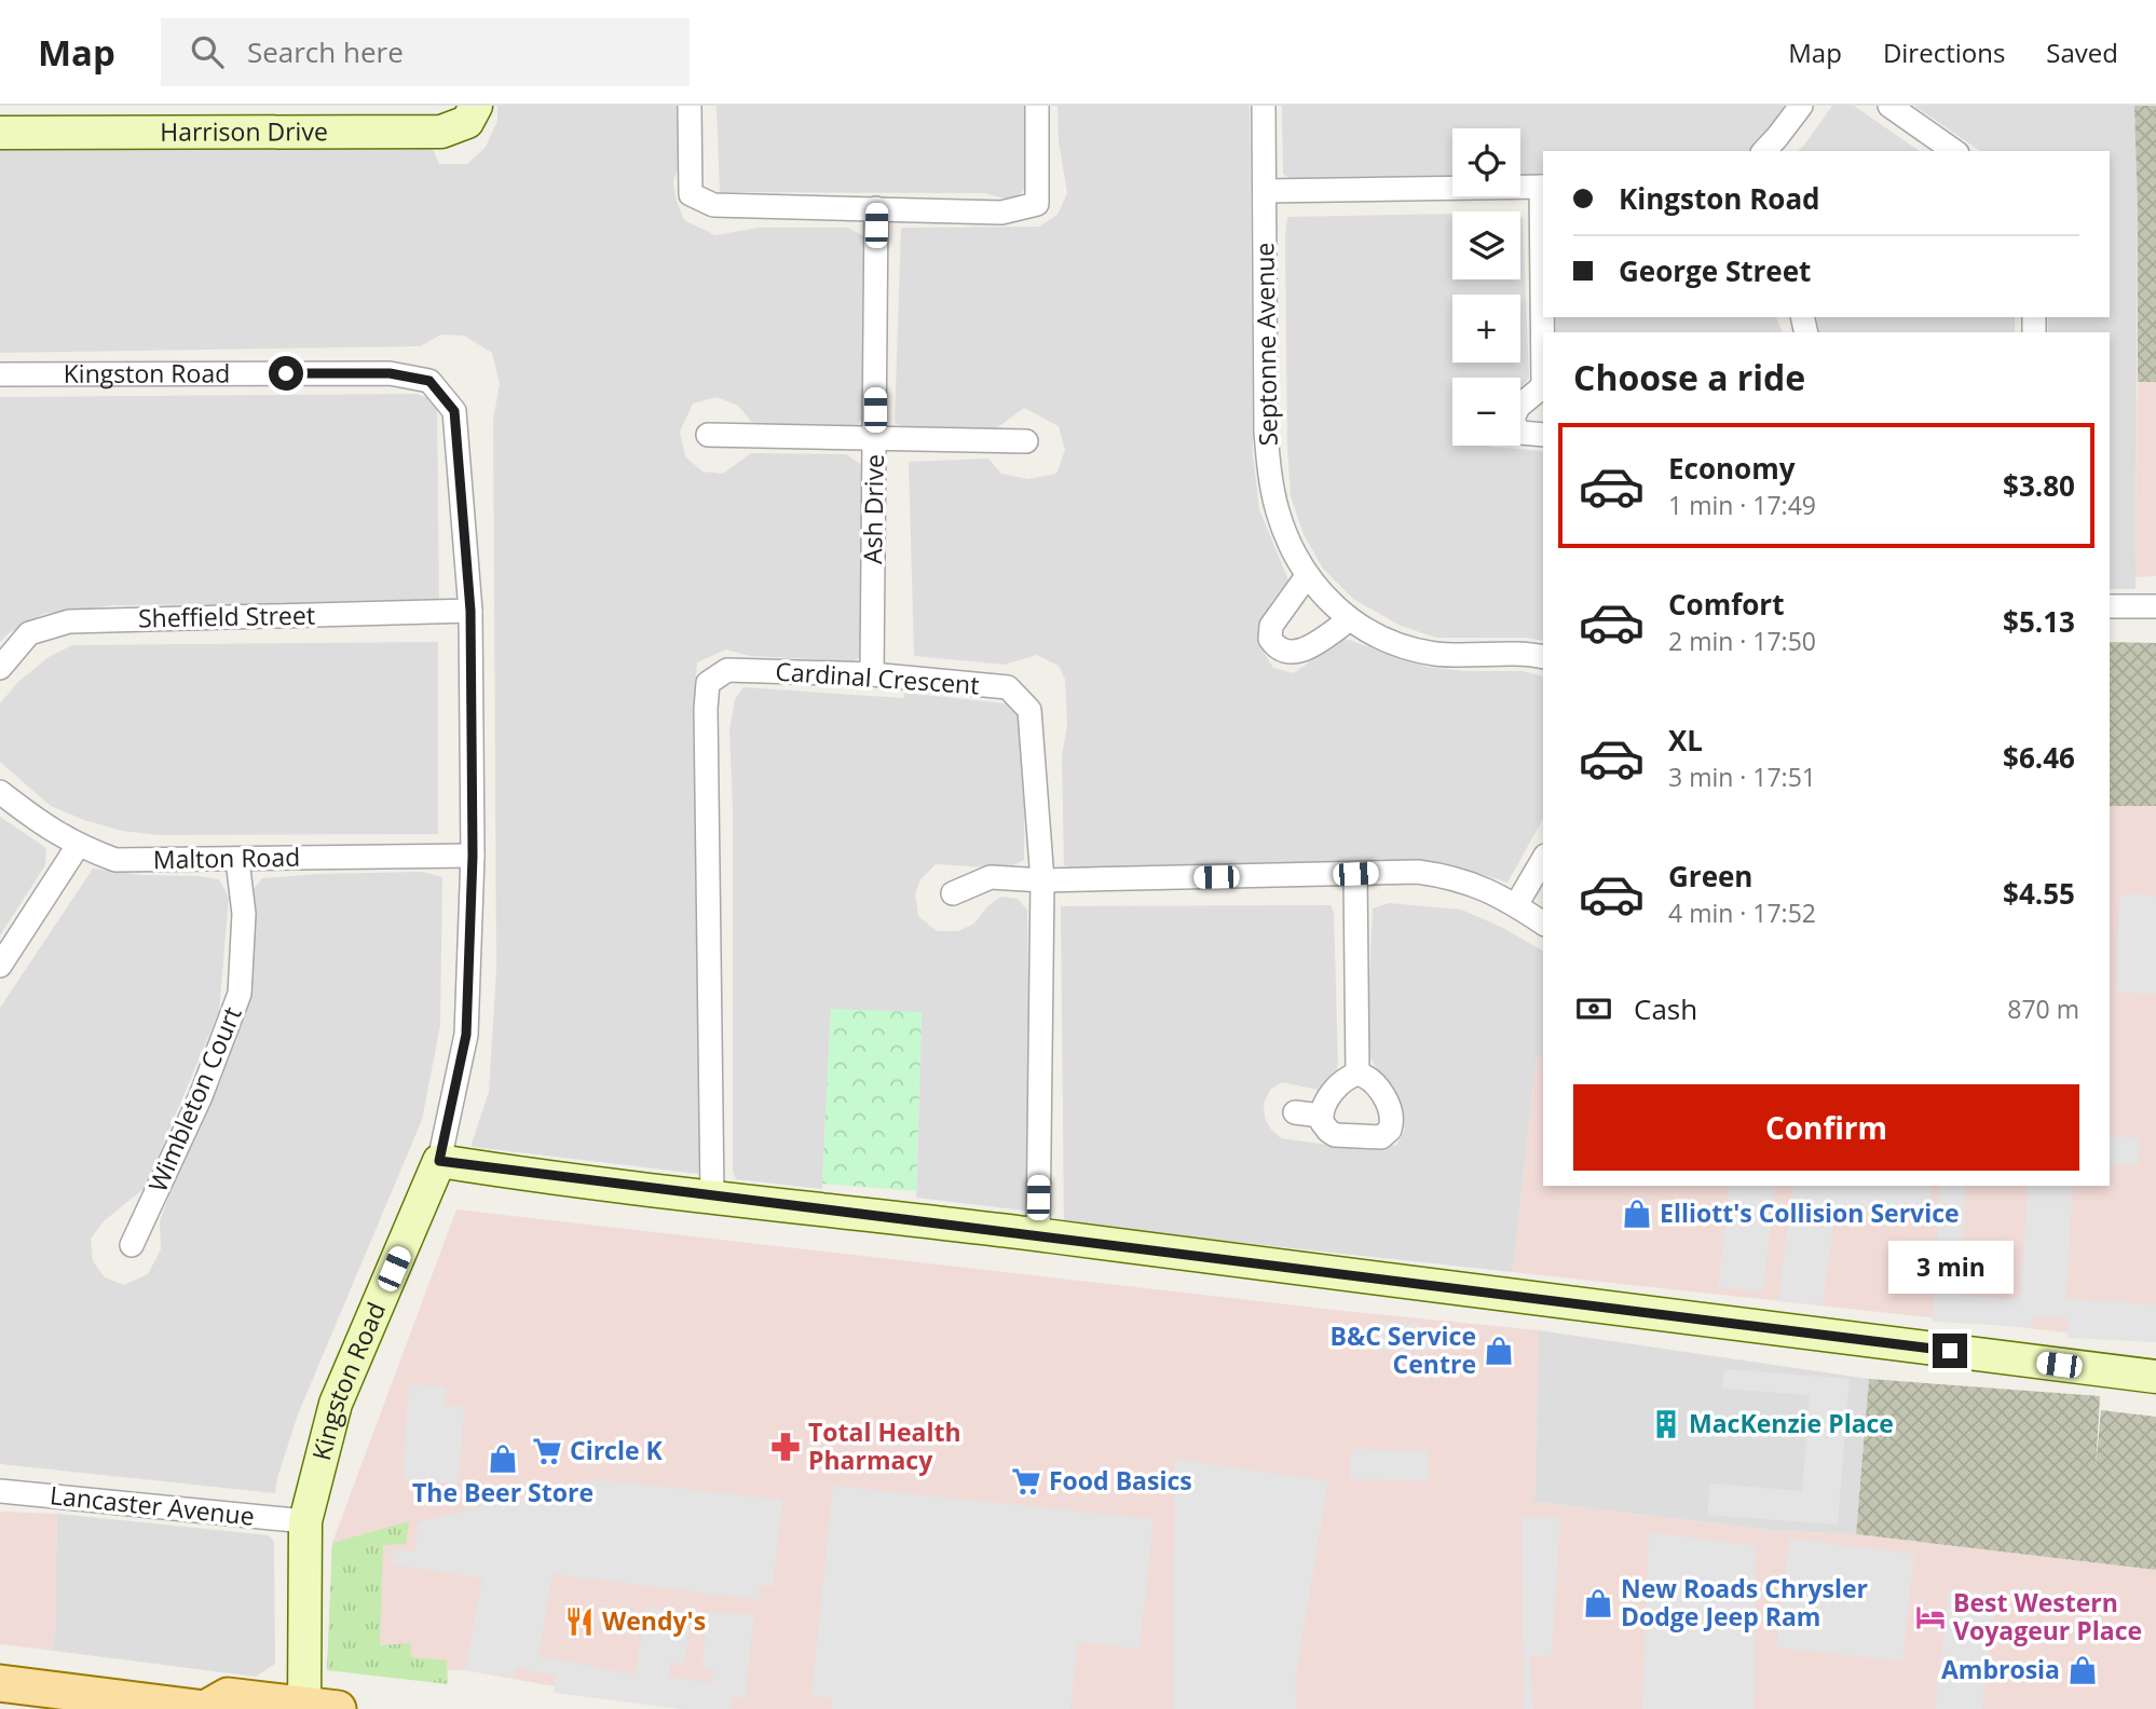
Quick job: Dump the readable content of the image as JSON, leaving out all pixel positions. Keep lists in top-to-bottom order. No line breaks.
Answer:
{"streets":{"main road":["Harrison Drive","Kingston Road"],"street":["Septonne Avenue","Ash Drive","Sheffield Street","Cardinal Crescent","Malton Road","Wimbleton Court","Lancaster Avenue"]},"crossings":[["Kingston Road","Sheffield Street"],["Kingston Road","Malton Road"],["Kingston Road","Lancaster Avenue"],["Ash Drive","Cardinal Crescent"],["Malton Road","Wimbleton Court"]],"places":{"shop":["Elliott's Collision Service","B&C Service Centre","The Beer Store","New Roads Chrysler Dodge Jeep Ram","Ambrosia"],"building":["MacKenzie Place"],"pharmacy":["Total Health Pharmacy"],"supermarket":["Circle K","Food Basics"],"hotel":["Best Western Voyageur Place"],"restaurant":["Wendy's"]},"page":{"header":"Map","search":"Search here","nav":["Map","Directions","Saved"],"map_buttons":["+","−"],"banner":["Kingston Road","George Street"],"heading":"Choose a ride","list":[{"name":"Economy","note":"1 min · 17:49","value":"$3.80"},{"name":"Comfort","note":"2 min · 17:50","value":"$5.13"},{"name":"XL","note":"3 min · 17:51","value":"$6.46"},{"name":"Green","note":"4 min · 17:52","value":"$4.55"}],"pay":["Cash","870 m"],"buttons":"Confirm","bubble":"3 min"}}
